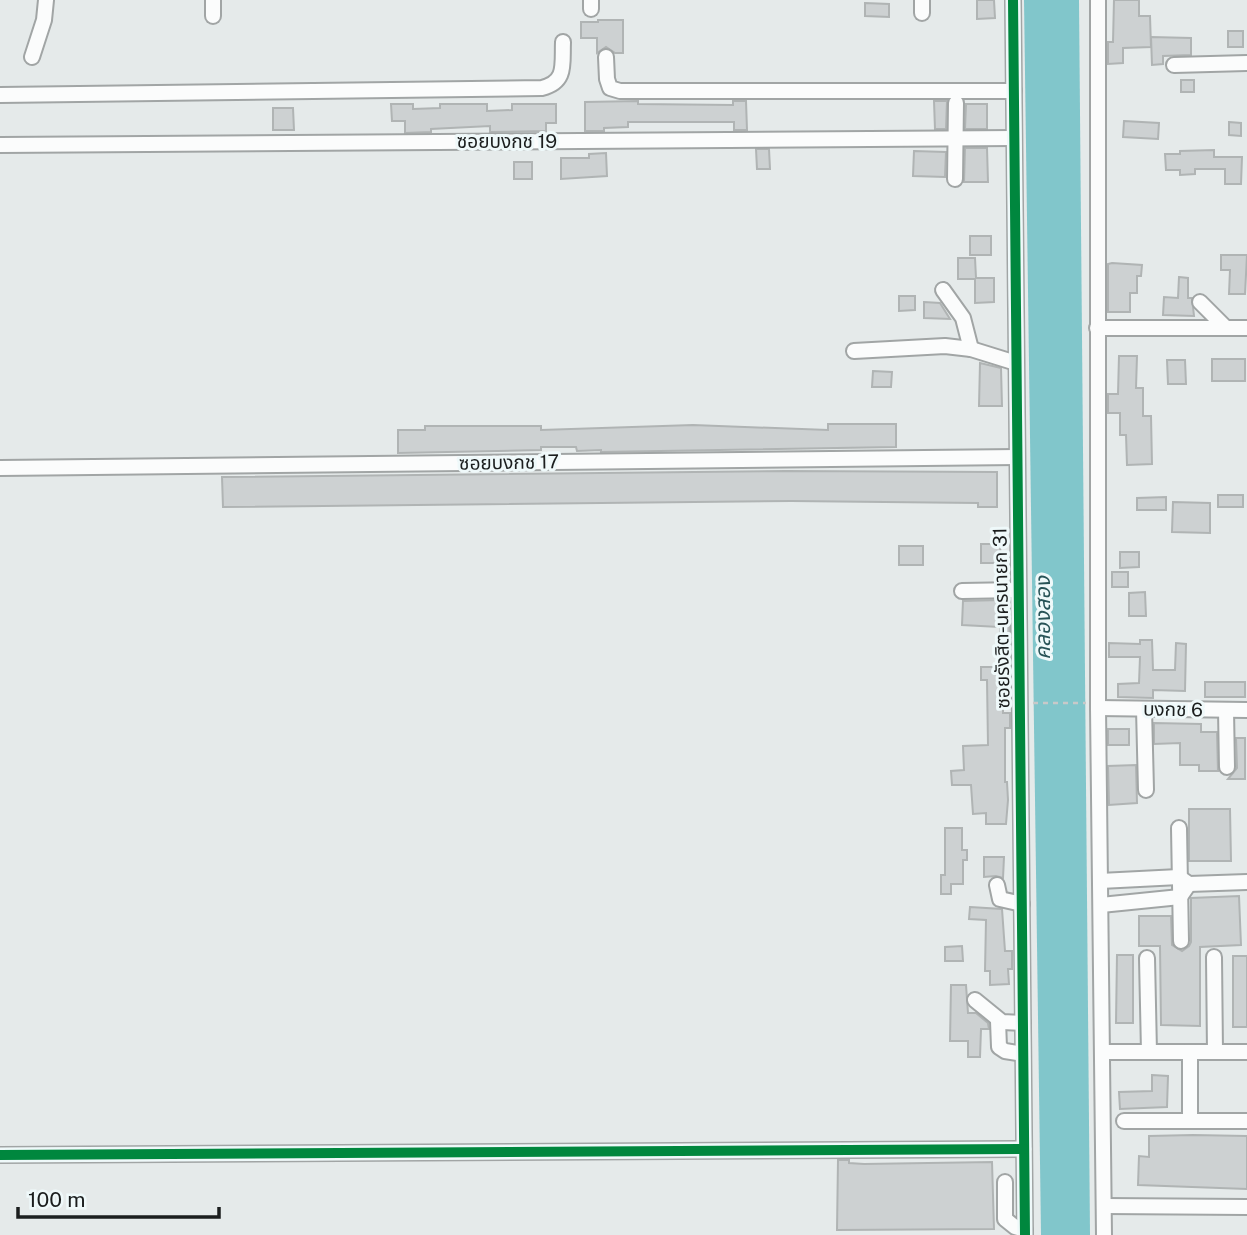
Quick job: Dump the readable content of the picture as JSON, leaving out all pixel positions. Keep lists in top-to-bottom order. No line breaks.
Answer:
{"streets":{"street":["ซอยบงกช 19","ซอยบงกช 17","ซอยรังสิต-นครนายก 31","บงกช 6"]},"crossings":[["ซอยบงกช 19","ซอยรังสิต-นครนายก 31"],["ซอยบงกช 17","ซอยรังสิต-นครนายก 31"]],"water":["คลองสอง"],"scale_bar":"100 m"}
